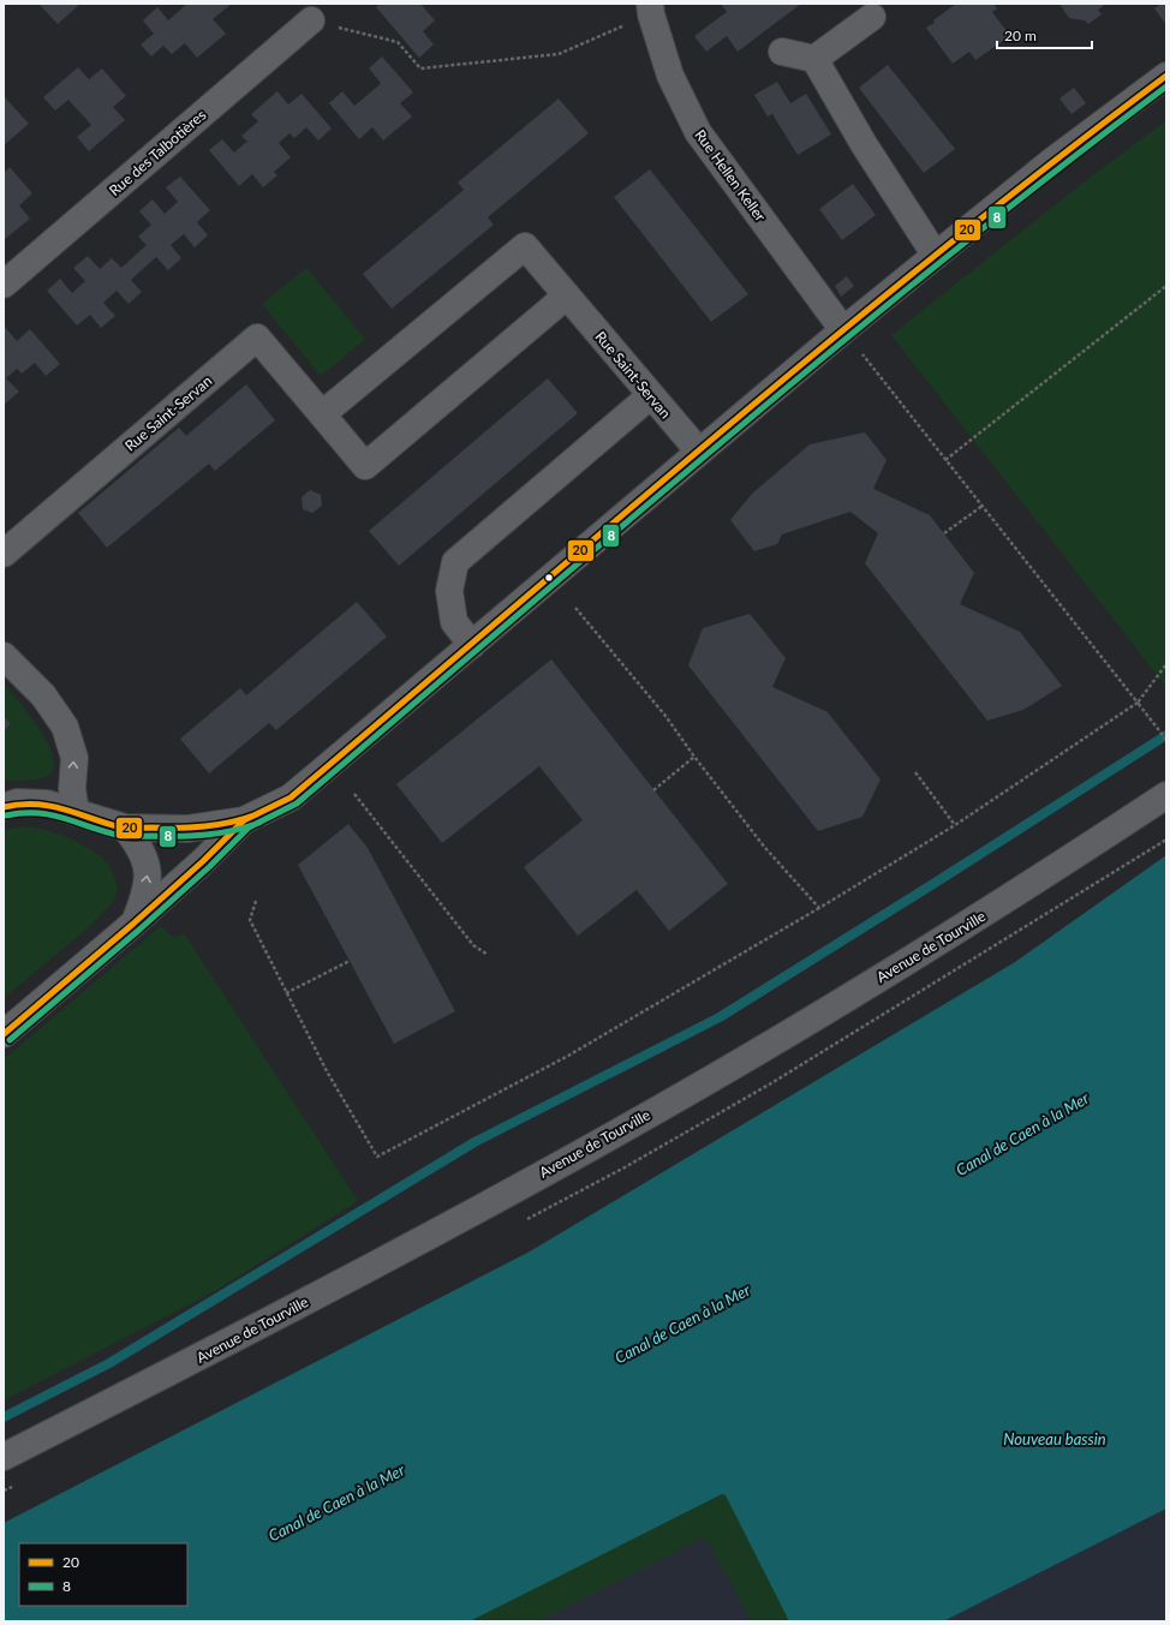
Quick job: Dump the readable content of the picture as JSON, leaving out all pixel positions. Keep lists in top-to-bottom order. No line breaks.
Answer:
{"streets":{"street":["Rue des Talbotières","Rue Hellen Keller","Rue Saint-Servan","Avenue de Tourville"]},"water":["Canal de Caen à la Mer","Nouveau bassin"],"lines":["transit line 20","transit line 8"],"legend":["20","8"],"scale_bar":"20 m"}
